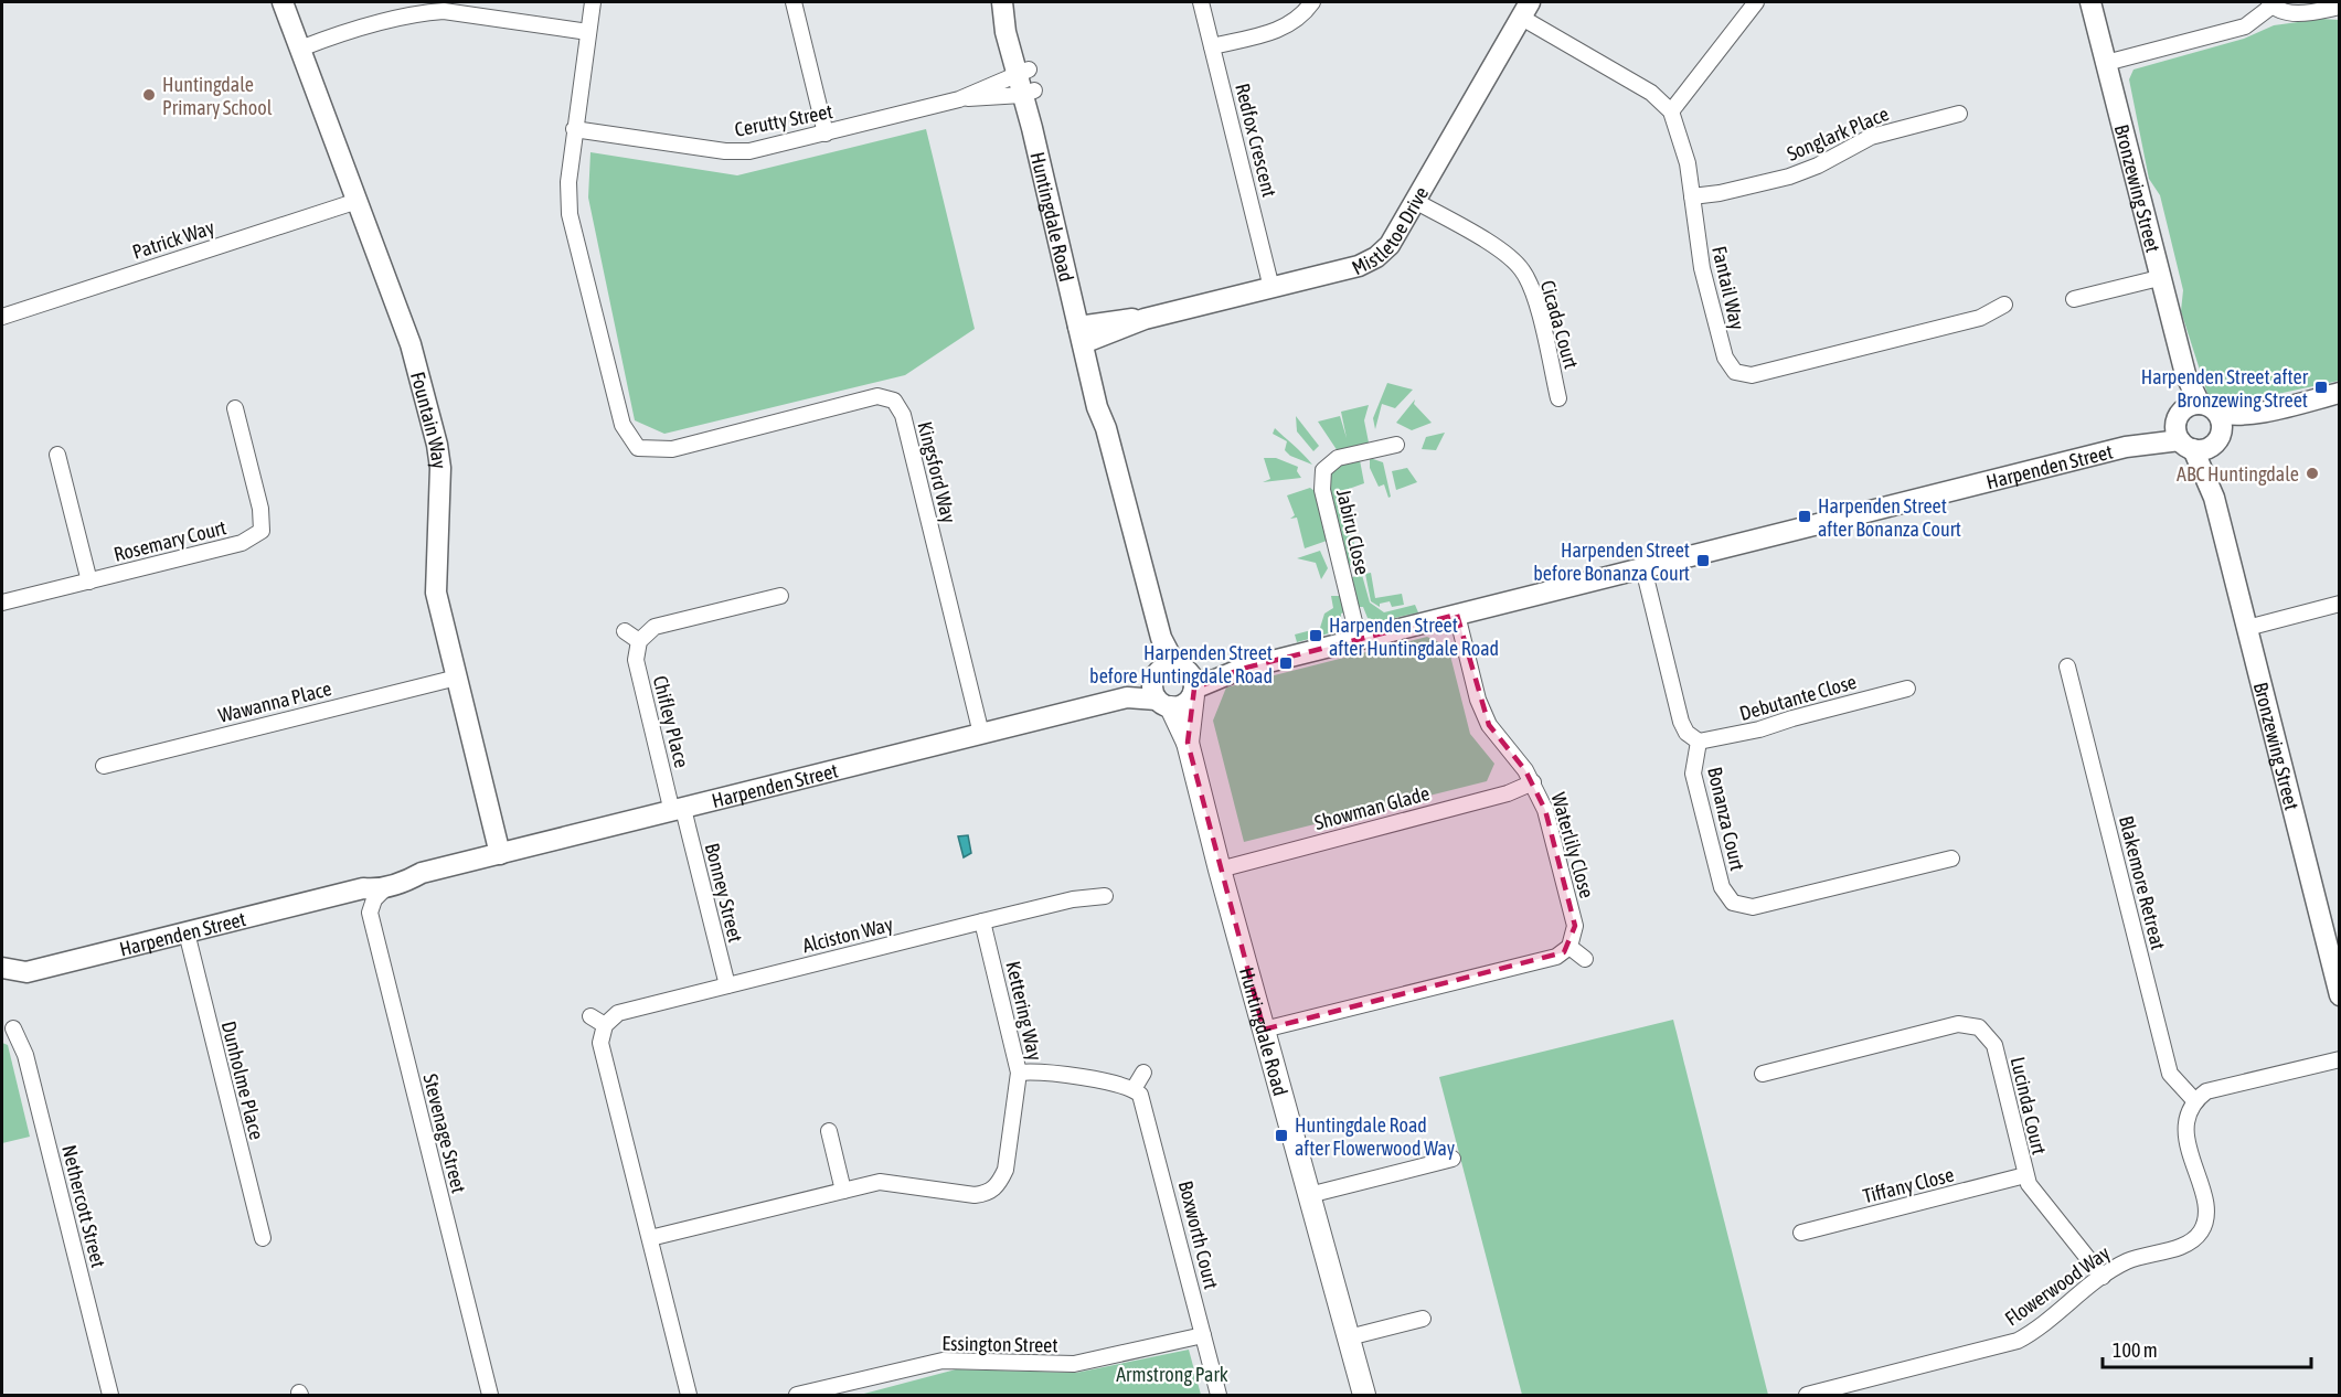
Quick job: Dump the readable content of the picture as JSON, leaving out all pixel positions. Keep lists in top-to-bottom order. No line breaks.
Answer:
{"streets":{"main road":["Huntingdale Road"],"street":["Cerutty Street","Songlark Place","Redfox Crescent","Bronzewing Street","Mistletoe Drive","Patrick Way","Fantail Way","Cicada Court","Fountain Way","Harpenden Street","Kingsford Way","Jabiru Close","Rosemary Court","Debutante Close","Wawanna Place","Chifley Place","Showman Glade","Bonanza Court","Waterlily Close","Blakemore Retreat","Bonney Street","Alciston Way","Kettering Way","Dunholme Place","Lucinda Court","Stevenage Street","Tiffany Close","Nethercott Street","Boxworth Court","Flowerwood Way","Essington Street"]},"crossings":[["Cerutty Street","Huntingdale Road"],["Cerutty Street","Kingsford Way"],["Songlark Place","Fantail Way"],["Redfox Crescent","Mistletoe Drive"],["Bronzewing Street","Harpenden Street"],["Huntingdale Road","Mistletoe Drive"],["Huntingdale Road","Harpenden Street"],["Huntingdale Road","Showman Glade"],["Mistletoe Drive","Cicada Court"],["Patrick Way","Fountain Way"],["Fountain Way","Harpenden Street"],["Fountain Way","Wawanna Place"],["Harpenden Street","Kingsford Way"],["Harpenden Street","Jabiru Close"],["Harpenden Street","Chifley Place"],["Harpenden Street","Bonanza Court"],["Harpenden Street","Waterlily Close"],["Harpenden Street","Bonney Street"],["Harpenden Street","Dunholme Place"],["Harpenden Street","Stevenage Street"],["Debutante Close","Bonanza Court"],["Chifley Place","Bonney Street"],["Showman Glade","Waterlily Close"],["Blakemore Retreat","Flowerwood Way"],["Bonney Street","Alciston Way"],["Alciston Way","Kettering Way"],["Lucinda Court","Tiffany Close"],["Lucinda Court","Flowerwood Way"],["Boxworth Court","Essington Street"]],"parks":["Armstrong Park"],"places":{"other":["Huntingdale Primary School","ABC Huntingdale"],"transit":["Harpenden Street after Bronzewing Street","Harpenden Street after Bonanza Court","Harpenden Street before Bonanza Court","Harpenden Street after Huntingdale Road","Harpenden Street before Huntingdale Road","Huntingdale Road after Flowerwood Way"]},"scale_bar":"100 m"}
